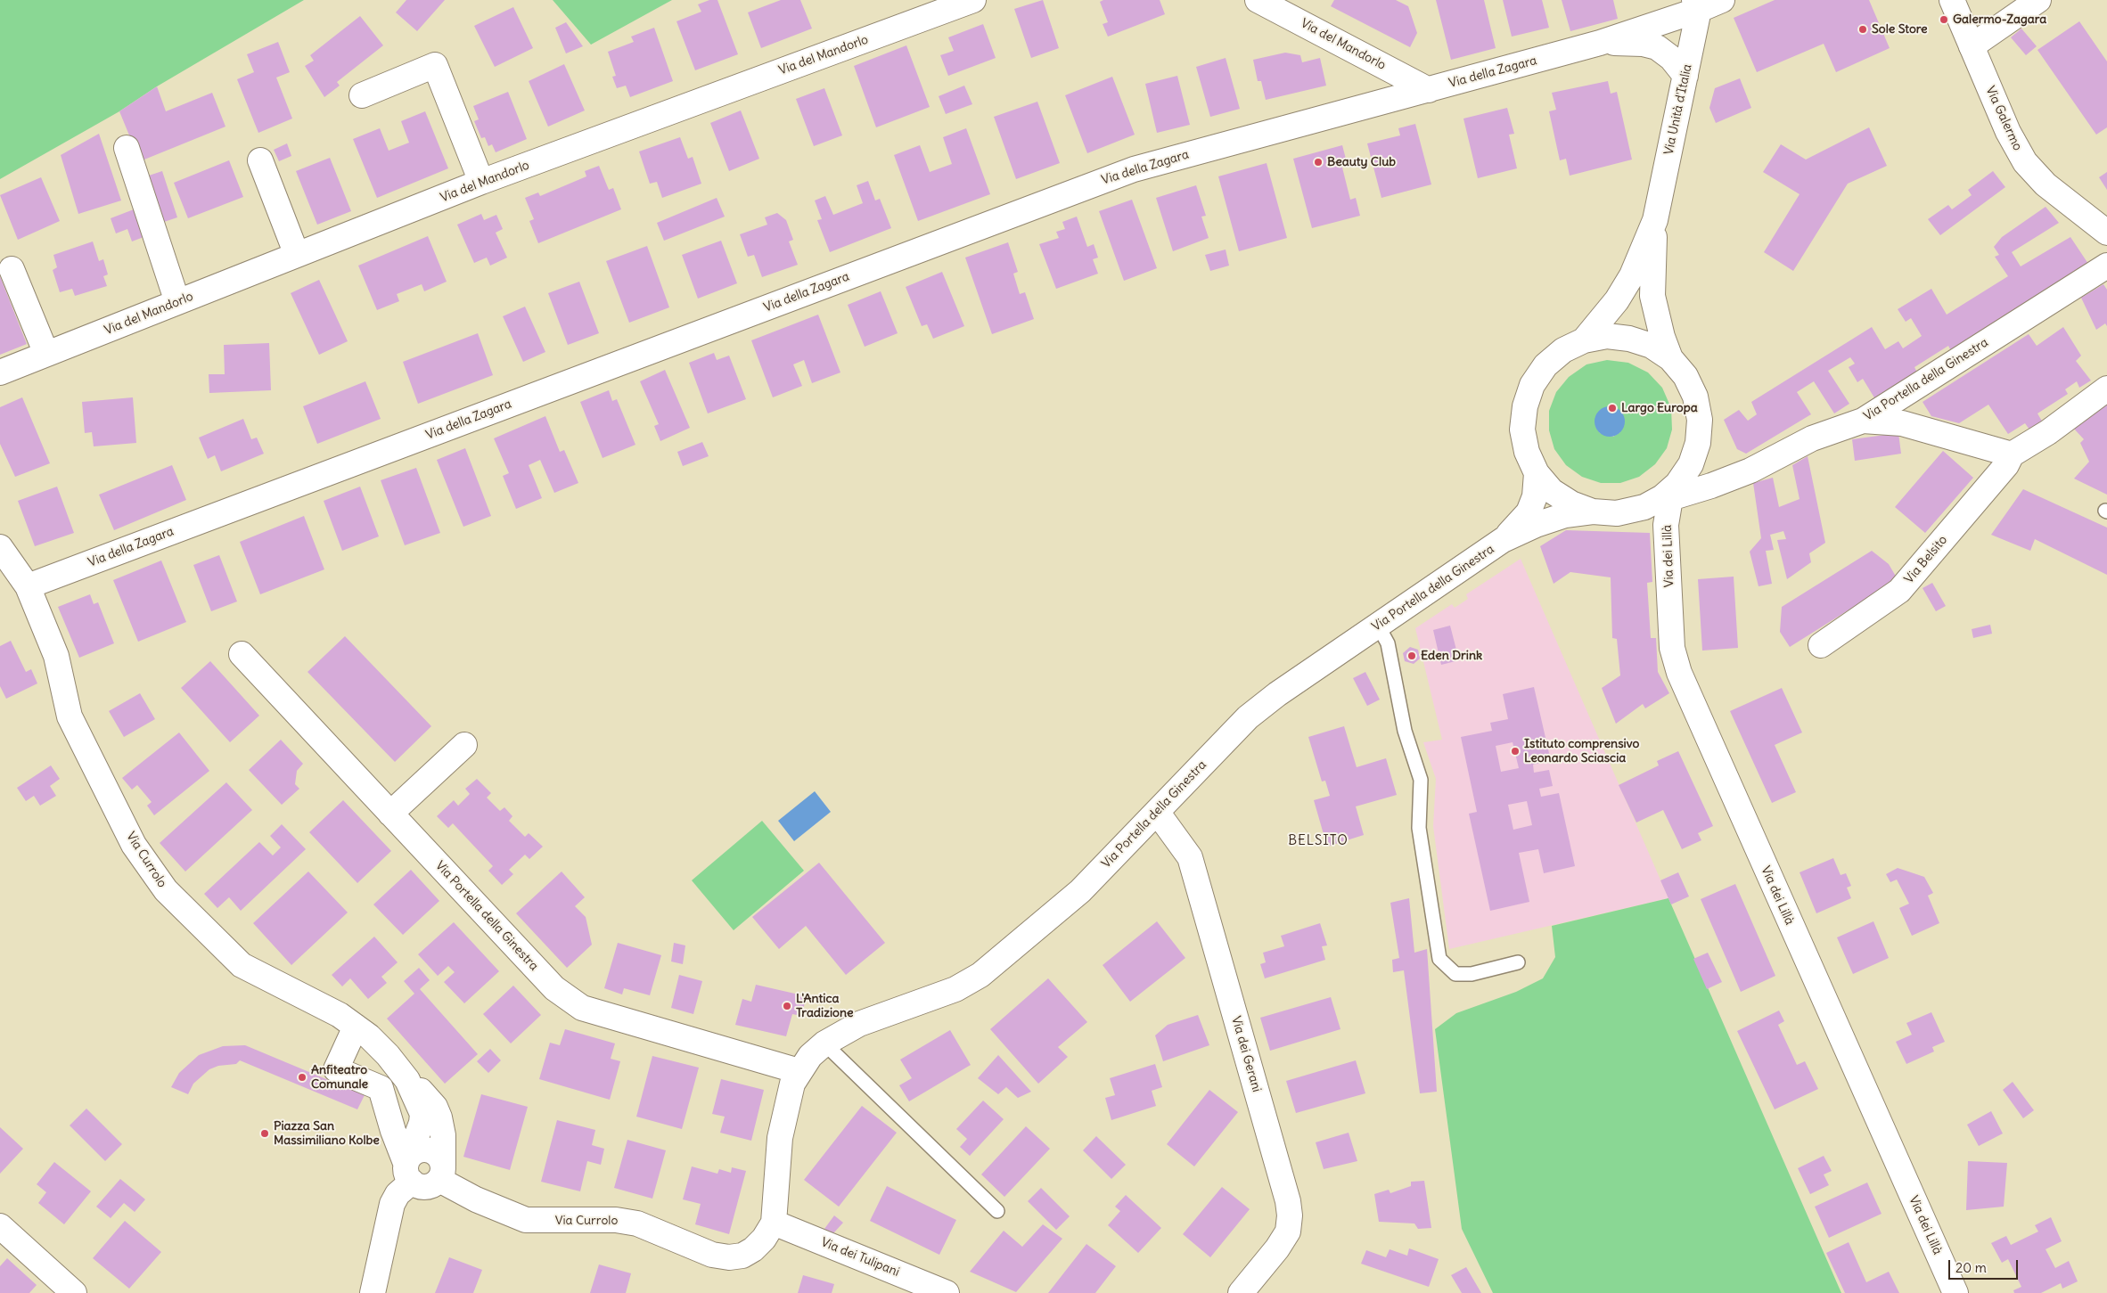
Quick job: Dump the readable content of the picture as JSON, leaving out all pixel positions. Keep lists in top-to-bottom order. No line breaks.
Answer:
{"streets":{"street":["Via del Mandorlo","Via della Zagara","Via Unità d'Italia","Via Galermo","Via Portella della Ginestra","Via dei Lillà","Via Belsito","Via Currolo","Via dei Gerani","Via dei Tulipani"]},"crossings":[["Via del Mandorlo","Via della Zagara"],["Via della Zagara","Via Currolo"],["Via Portella della Ginestra","Via dei Lillà"],["Via Portella della Ginestra","Via Currolo"],["Via Portella della Ginestra","Via dei Gerani"],["Via Portella della Ginestra","Via dei Tulipani"],["Via Currolo","Via dei Tulipani"]],"districts":["BELSITO"],"places":["Galermo-Zagara","Sole Store","Beauty Club","Largo Europa","Eden Drink","Istituto comprensivo Leonardo Sciascia","L'Antica Tradizione","Anfiteatro Comunale","Piazza San Massimiliano Kolbe"],"scale_bar":"20 m"}
